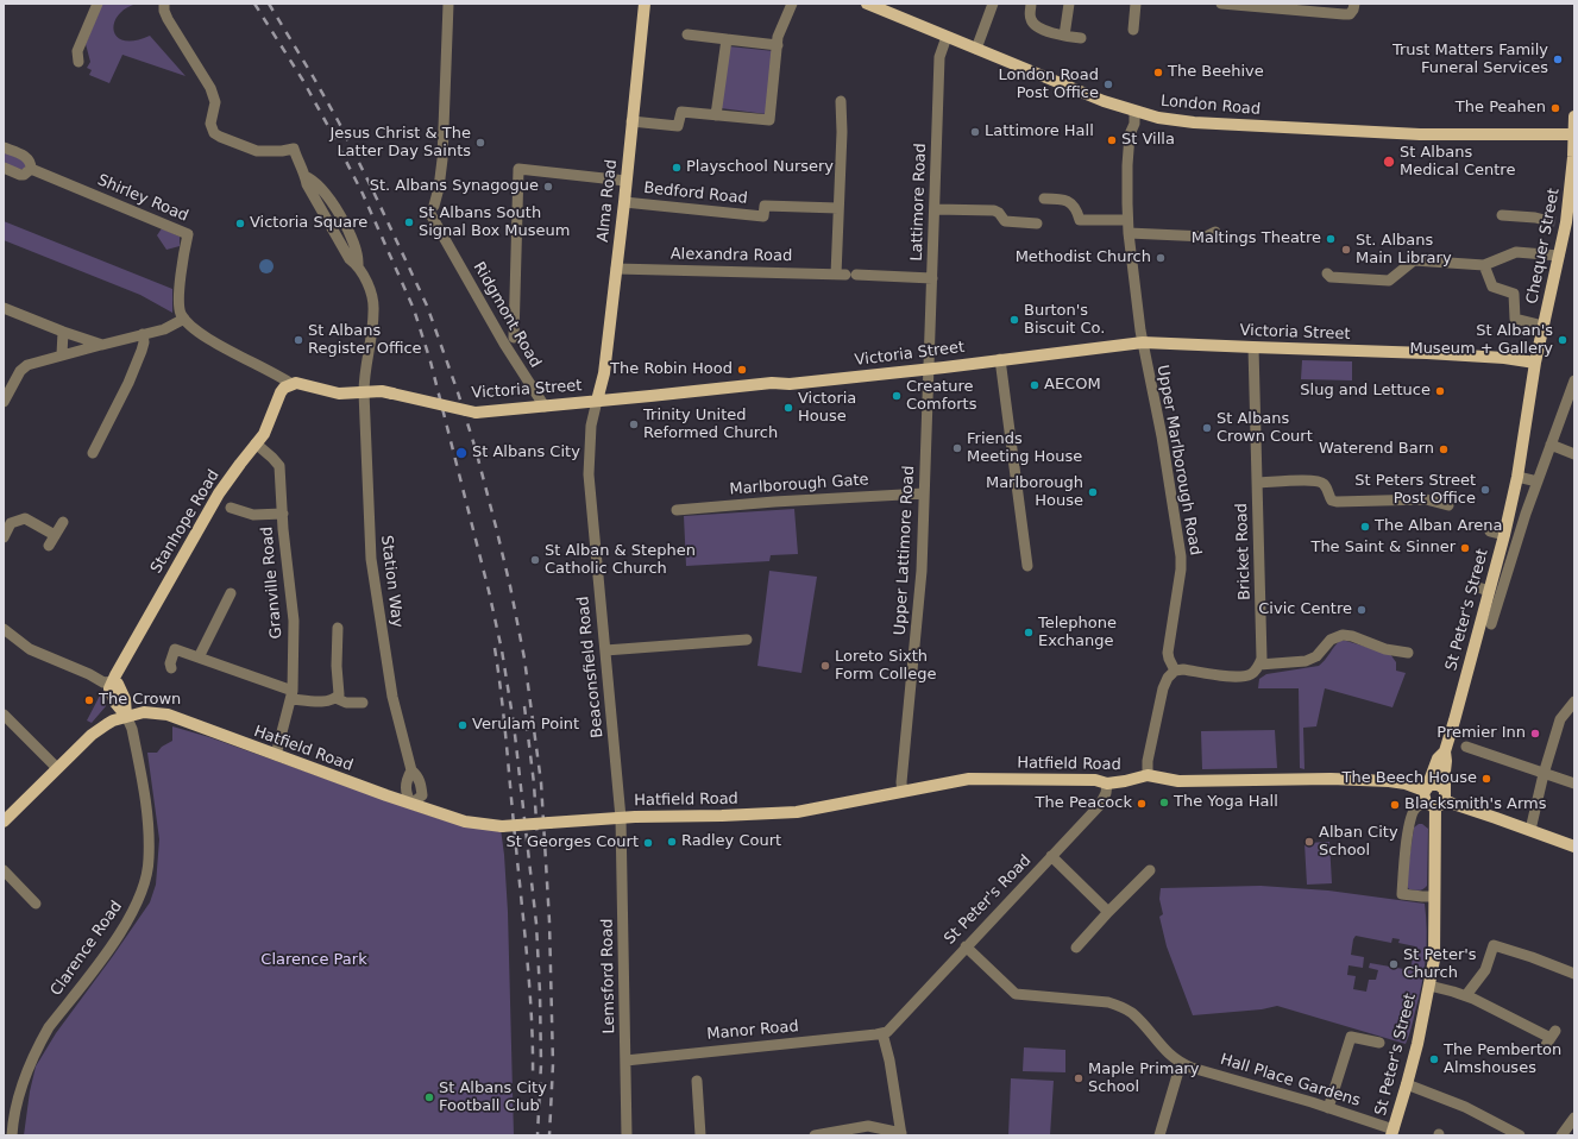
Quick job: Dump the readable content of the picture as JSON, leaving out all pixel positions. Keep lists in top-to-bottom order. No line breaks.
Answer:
{"streets":{"main road":["London Road","Alma Road","Chequer Street","Victoria Street","Stanhope Road","St Peter's Street","Hatfield Road"],"street":["Bedford Road","Shirley Road","Lattimore Road","Alexandra Road","Ridgmont Road","Upper Marlborough Road","Marlborough Gate","Upper Lattimore Road","Bricket Road","Station Way","Granville Road","Beaconsfield Road","St Peter's Road","Clarence Road","Lemsford Road","Manor Road","Hall Place Gardens"]},"crossings":[["London Road","Lattimore Road"],["London Road","Chequer Street"],["London Road","Upper Marlborough Road"],["Bedford Road","Alma Road"],["Bedford Road","Alexandra Road"],["Alma Road","Alexandra Road"],["Alma Road","Victoria Street"],["Alma Road","Beaconsfield Road"],["Lattimore Road","Victoria Street"],["Lattimore Road","Upper Lattimore Road"],["Chequer Street","Victoria Street"],["Chequer Street","St Peter's Street"],["Ridgmont Road","Victoria Street"],["Victoria Street","Upper Marlborough Road"],["Victoria Street","Stanhope Road"],["Victoria Street","Upper Lattimore Road"],["Victoria Street","Bricket Road"],["Victoria Street","Station Way"],["Victoria Street","St Peter's Street"],["Victoria Street","Beaconsfield Road"],["Marlborough Gate","Upper Lattimore Road"],["Stanhope Road","Granville Road"],["Upper Lattimore Road","Hatfield Road"],["Station Way","Hatfield Road"],["Granville Road","Hatfield Road"],["St Peter's Street","Hatfield Road"],["St Peter's Street","Hall Place Gardens"],["Beaconsfield Road","Hatfield Road"],["Beaconsfield Road","Lemsford Road"],["Hatfield Road","St Peter's Road"],["Hatfield Road","Clarence Road"],["Hatfield Road","Lemsford Road"],["St Peter's Road","Manor Road"],["St Peter's Road","Hall Place Gardens"],["Lemsford Road","Manor Road"]],"parks":["Clarence Park"],"places":["Trust Matters Family Funeral Services","The Beehive","London Road Post Office","The Peahen","Lattimore Hall","St Villa","Jesus Christ & The Latter Day Saints","St Albans Medical Centre","Playschool Nursery","St. Albans Synagogue","St Albans South Signal Box Museum","Victoria Square","Maltings Theatre","St. Albans Main Library","Methodist Church","Burton's Biscuit Co.","St Albans Register Office","St Alban's Museum + Gallery","The Robin Hood","AECOM","Slug and Lettuce","Creature Comforts","Victoria House","Trinity United Reformed Church","St Albans Crown Court","Friends Meeting House","Waterend Barn","St Albans City","St Peters Street Post Office","Marlborough House","The Alban Arena","The Saint & Sinner","St Alban & Stephen Catholic Church","Civic Centre","Telephone Exchange","Loreto Sixth Form College","The Crown","Verulam Point","Premier Inn","The Beech House","The Yoga Hall","The Peacock","Blacksmith's Arms","Radley Court","Alban City School","St Georges Court","St Peter's Church","The Pemberton Almshouses","Maple Primary School","St Albans City Football Club"]}
